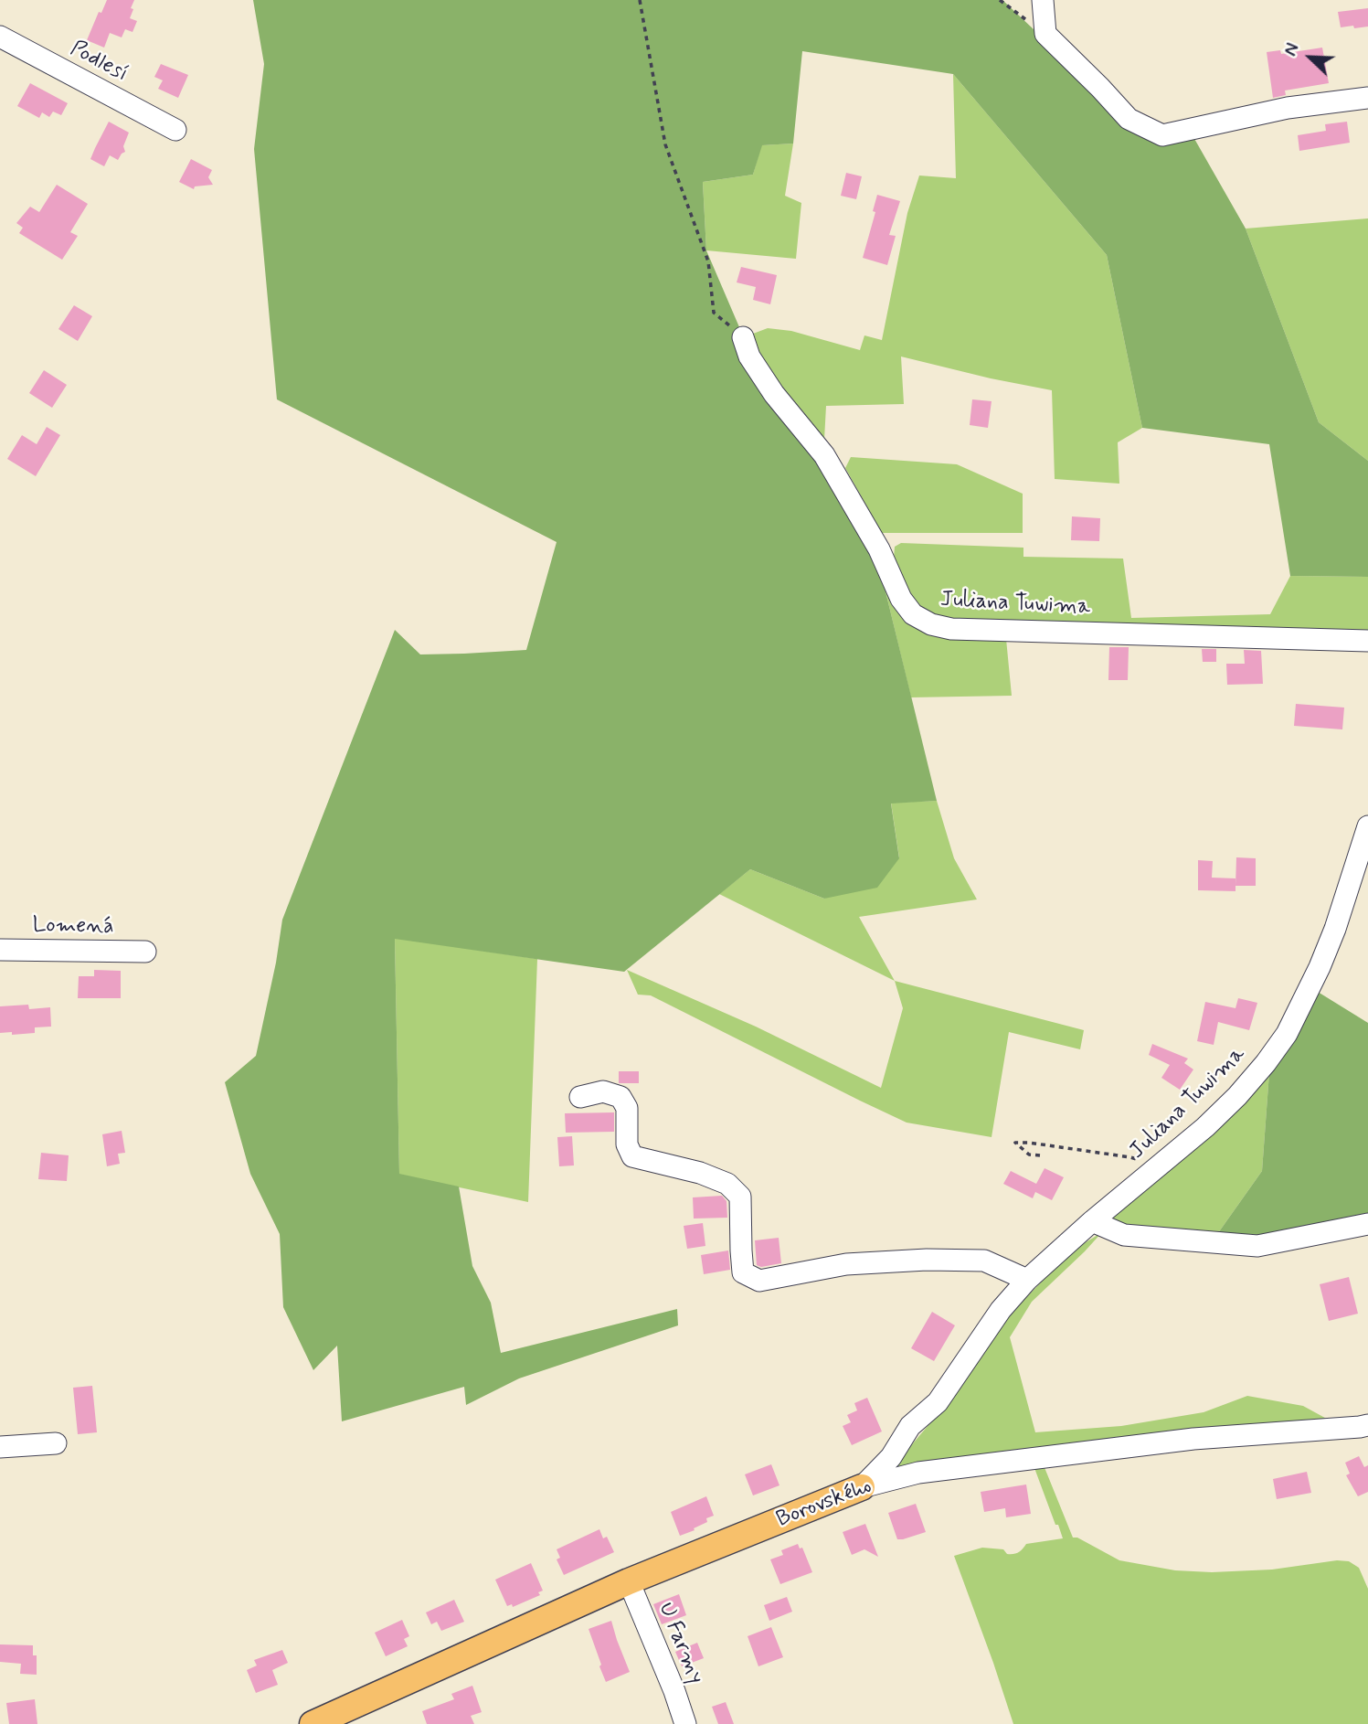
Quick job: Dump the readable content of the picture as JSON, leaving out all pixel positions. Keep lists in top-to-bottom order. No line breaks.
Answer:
{"streets":{"main road":["Borovského"],"street":["Podlesí","Juliana Tuwima","Lomená","U Farmy"]},"crossings":[["Juliana Tuwima","Borovského"],["Borovského","U Farmy"]],"north":"top left"}
